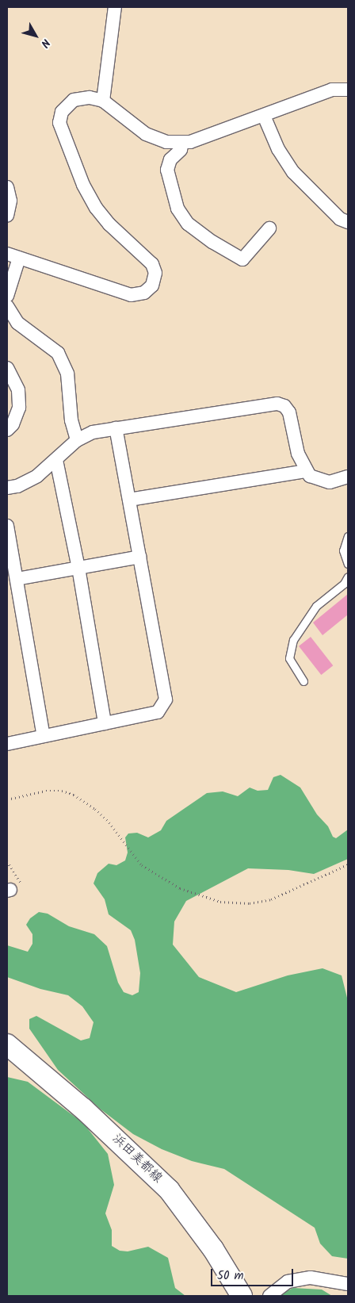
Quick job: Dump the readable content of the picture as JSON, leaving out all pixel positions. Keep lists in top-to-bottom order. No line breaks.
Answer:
{"streets":{"main road":["浜田美都線"]},"scale_bar":"50 m","north":"bottom right"}
